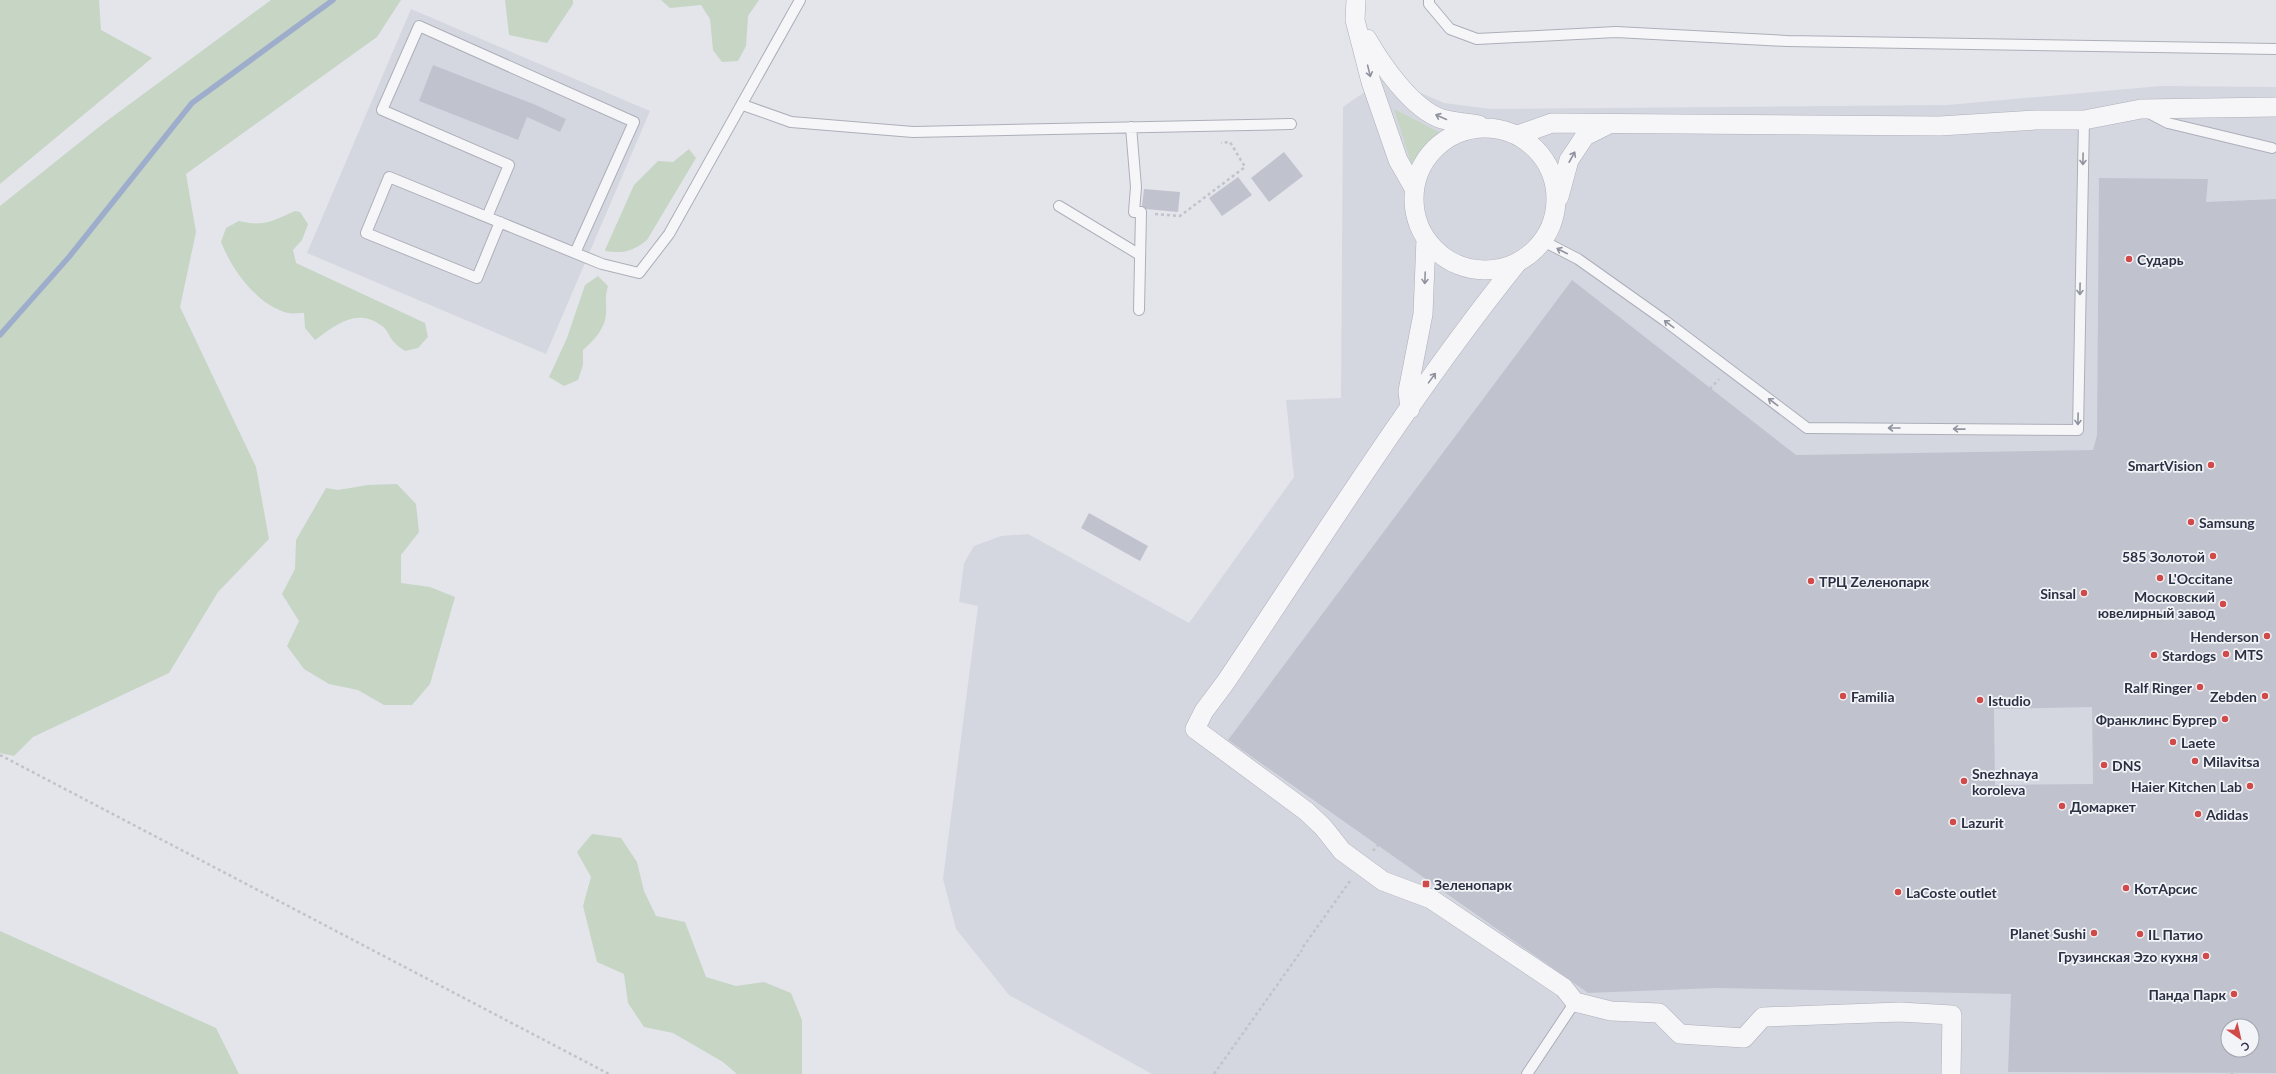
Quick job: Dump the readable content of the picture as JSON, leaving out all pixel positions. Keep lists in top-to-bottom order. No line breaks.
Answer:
{"places":{"other":["Сударь","SmartVision","Samsung","585 Золотой","L'Occitane","ТРЦ Zеленопарк","Sinsal","Московский ювелирный завод","Henderson","MTS","Stardogs","Ralf Ringer","Familia","Zebden","Istudio","Франклинс Бургер","Laete","Milavitsa","DNS","Snezhnaya koroleva","Haier Kitchen Lab","Домаркет","Adidas","Lazurit","КотАрсис","LaCoste outlet","Planet Sushi","IL Патио","Грузинская Эzо кухня","Панда Парк"],"transit":["Зеленопарк"]},"north":"bottom right"}
